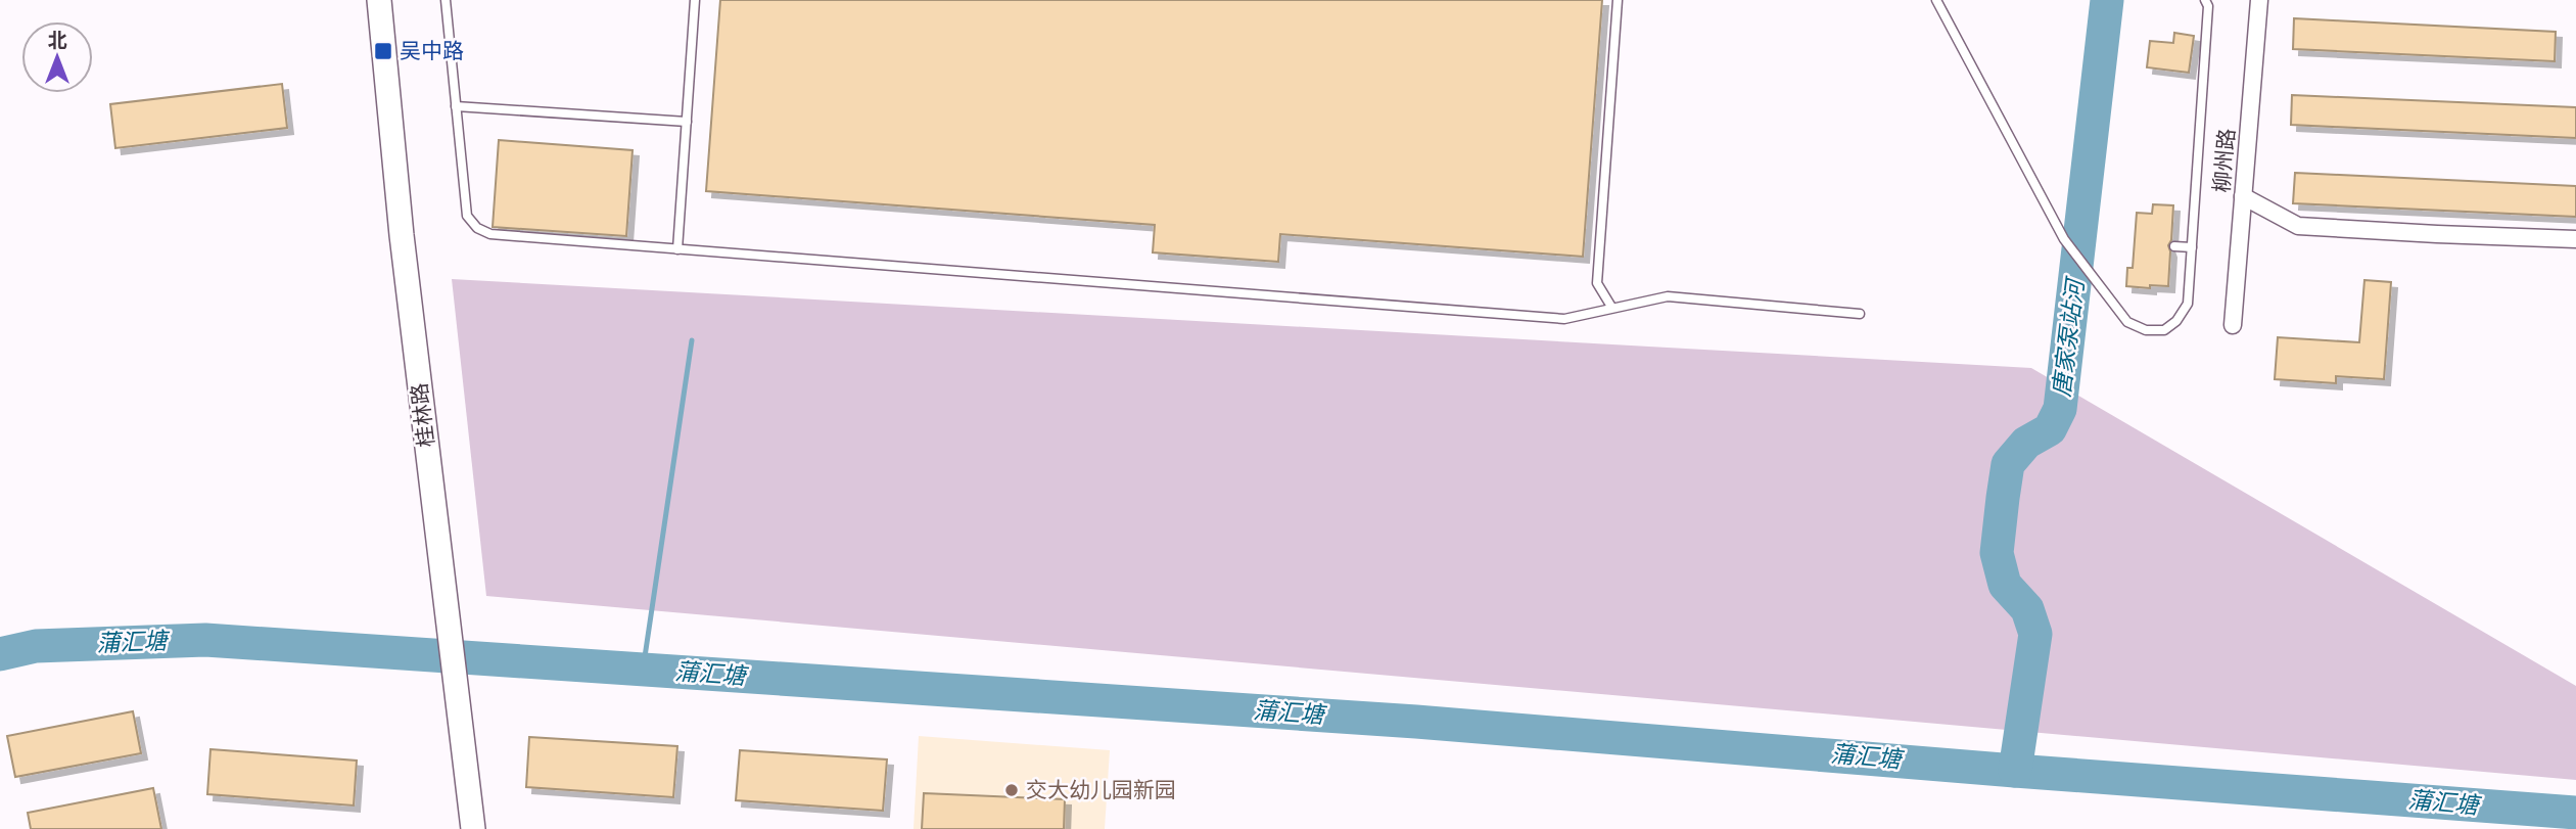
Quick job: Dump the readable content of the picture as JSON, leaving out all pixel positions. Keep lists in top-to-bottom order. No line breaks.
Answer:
{"streets":{"main road":["桂林路"],"street":["柳州路"]},"water":["唐家泵站河","蒲汇塘"],"places":{"transit":["吴中路"],"other":["交大幼儿园新园"]},"north":"top"}
